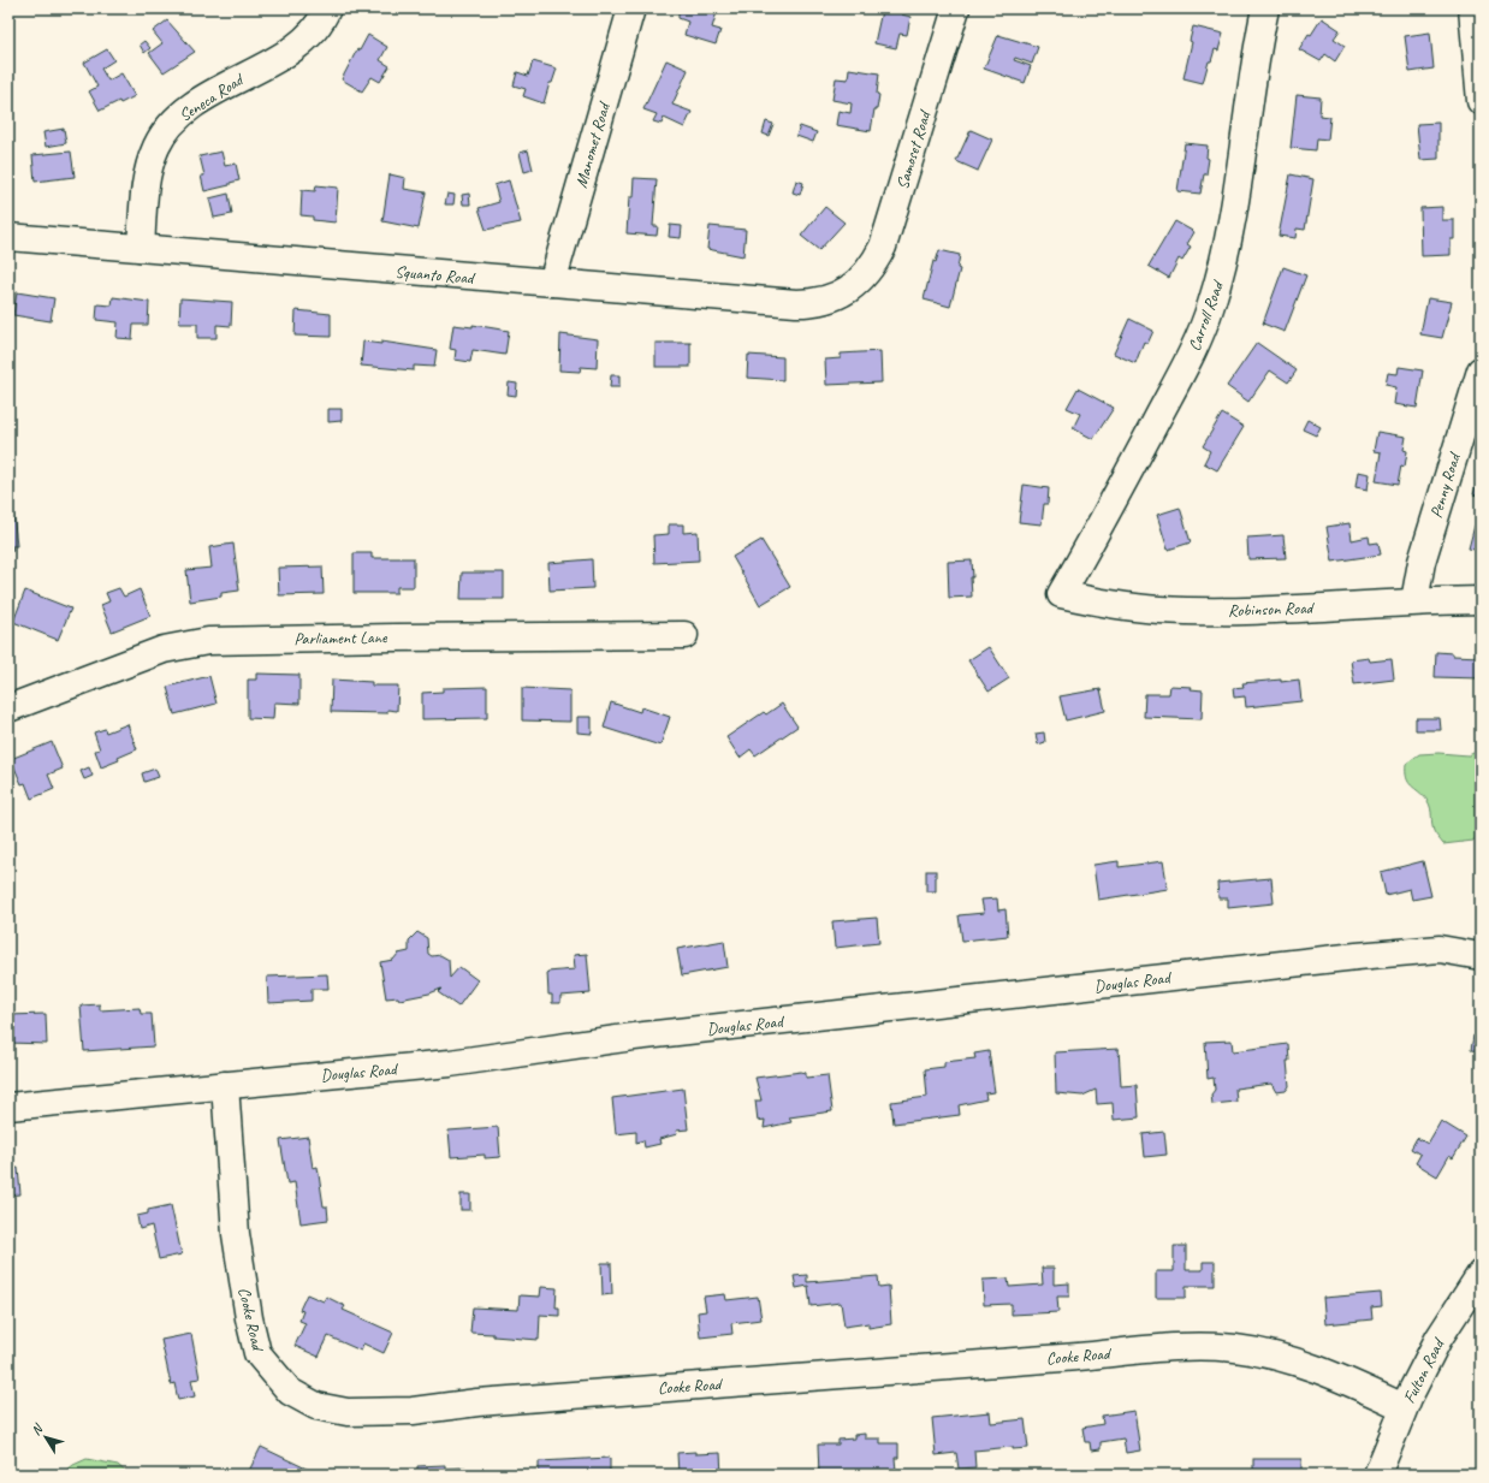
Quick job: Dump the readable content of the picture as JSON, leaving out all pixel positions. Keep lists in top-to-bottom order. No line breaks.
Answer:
{"streets":{"street":["Seneca Road","Manomet Road","Samoset Road","Squanto Road","Carroll Road","Penny Road","Robinson Road","Parliament Lane","Douglas Road","Cooke Road","Fulton Road"]},"crossings":[["Seneca Road","Squanto Road"],["Manomet Road","Squanto Road"],["Samoset Road","Squanto Road"],["Carroll Road","Robinson Road"],["Penny Road","Robinson Road"],["Douglas Road","Cooke Road"],["Cooke Road","Fulton Road"]],"north":"top left"}
